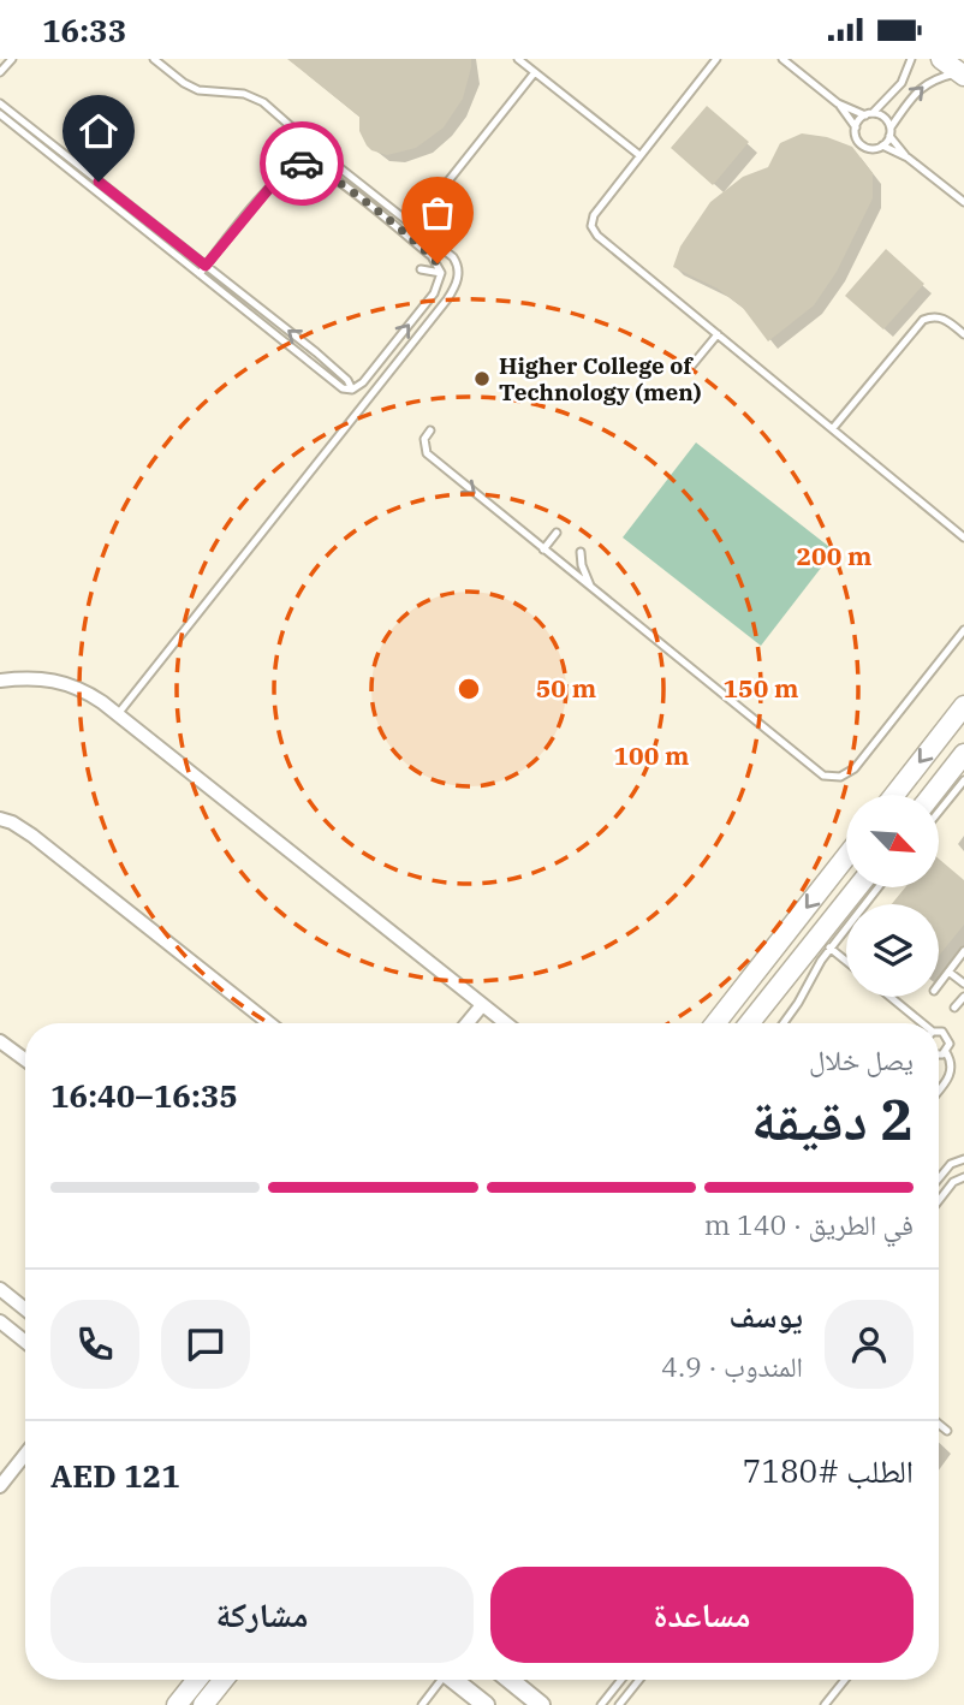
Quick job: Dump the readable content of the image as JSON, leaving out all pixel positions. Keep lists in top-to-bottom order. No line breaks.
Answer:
{"places":["Higher College of Technology (men)"],"north":"bottom right","page":{"status":"16:33","heading":["2 دقيقة","يصل خلال","16:35–16:40"],"panel":["يوسف","المندوب · 4.9","الطلب #7180","AED 121"],"bar":"في الطريق · 140 m","buttons":["مساعدة","مشاركة"]},"rings":["200 m","50 m","150 m","100 m"]}
